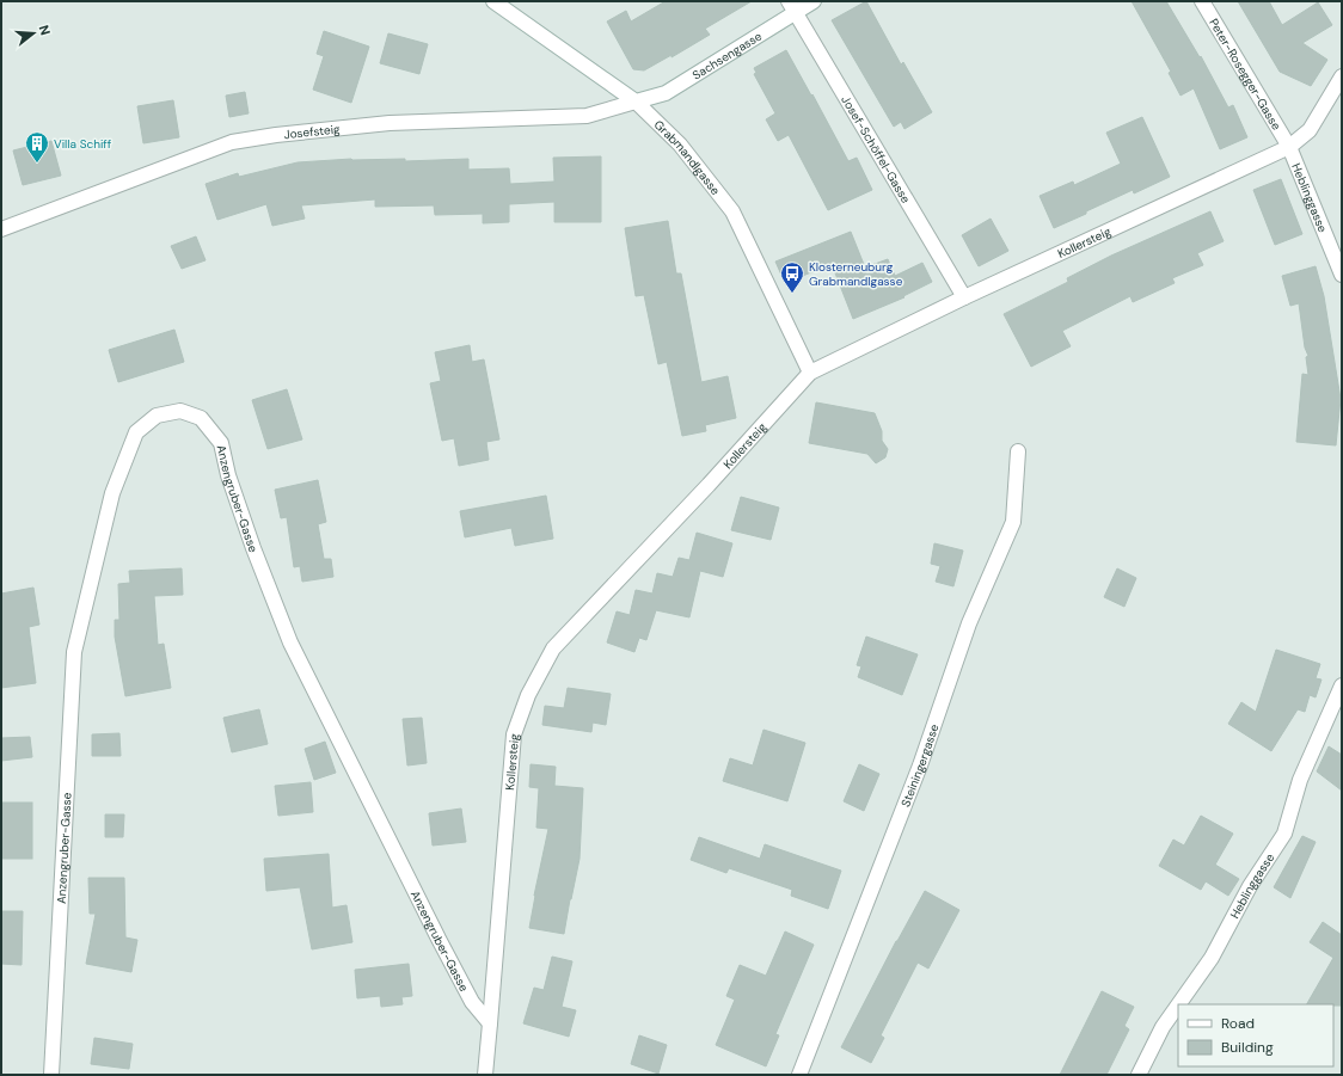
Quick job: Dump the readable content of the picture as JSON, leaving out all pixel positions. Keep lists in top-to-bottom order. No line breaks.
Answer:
{"streets":{"street":["Sachsengasse","Peter-Rosegger-Gasse","Josefsteig","Josef-Schöffel-Gasse","Grabmandlgasse","Heblinggasse","Kollersteig","Anzengruber-Gasse","Steiningergasse"]},"crossings":[["Sachsengasse","Josefsteig"],["Sachsengasse","Josef-Schöffel-Gasse"],["Sachsengasse","Grabmandlgasse"],["Peter-Rosegger-Gasse","Heblinggasse"],["Peter-Rosegger-Gasse","Kollersteig"],["Josefsteig","Grabmandlgasse"],["Josef-Schöffel-Gasse","Kollersteig"],["Grabmandlgasse","Kollersteig"],["Heblinggasse","Kollersteig"],["Kollersteig","Anzengruber-Gasse"]],"places":{"building":["Villa Schiff"],"bus stop":["Klosterneuburg Grabmandlgasse"]},"legend":["Road","Building"],"north":"right"}
